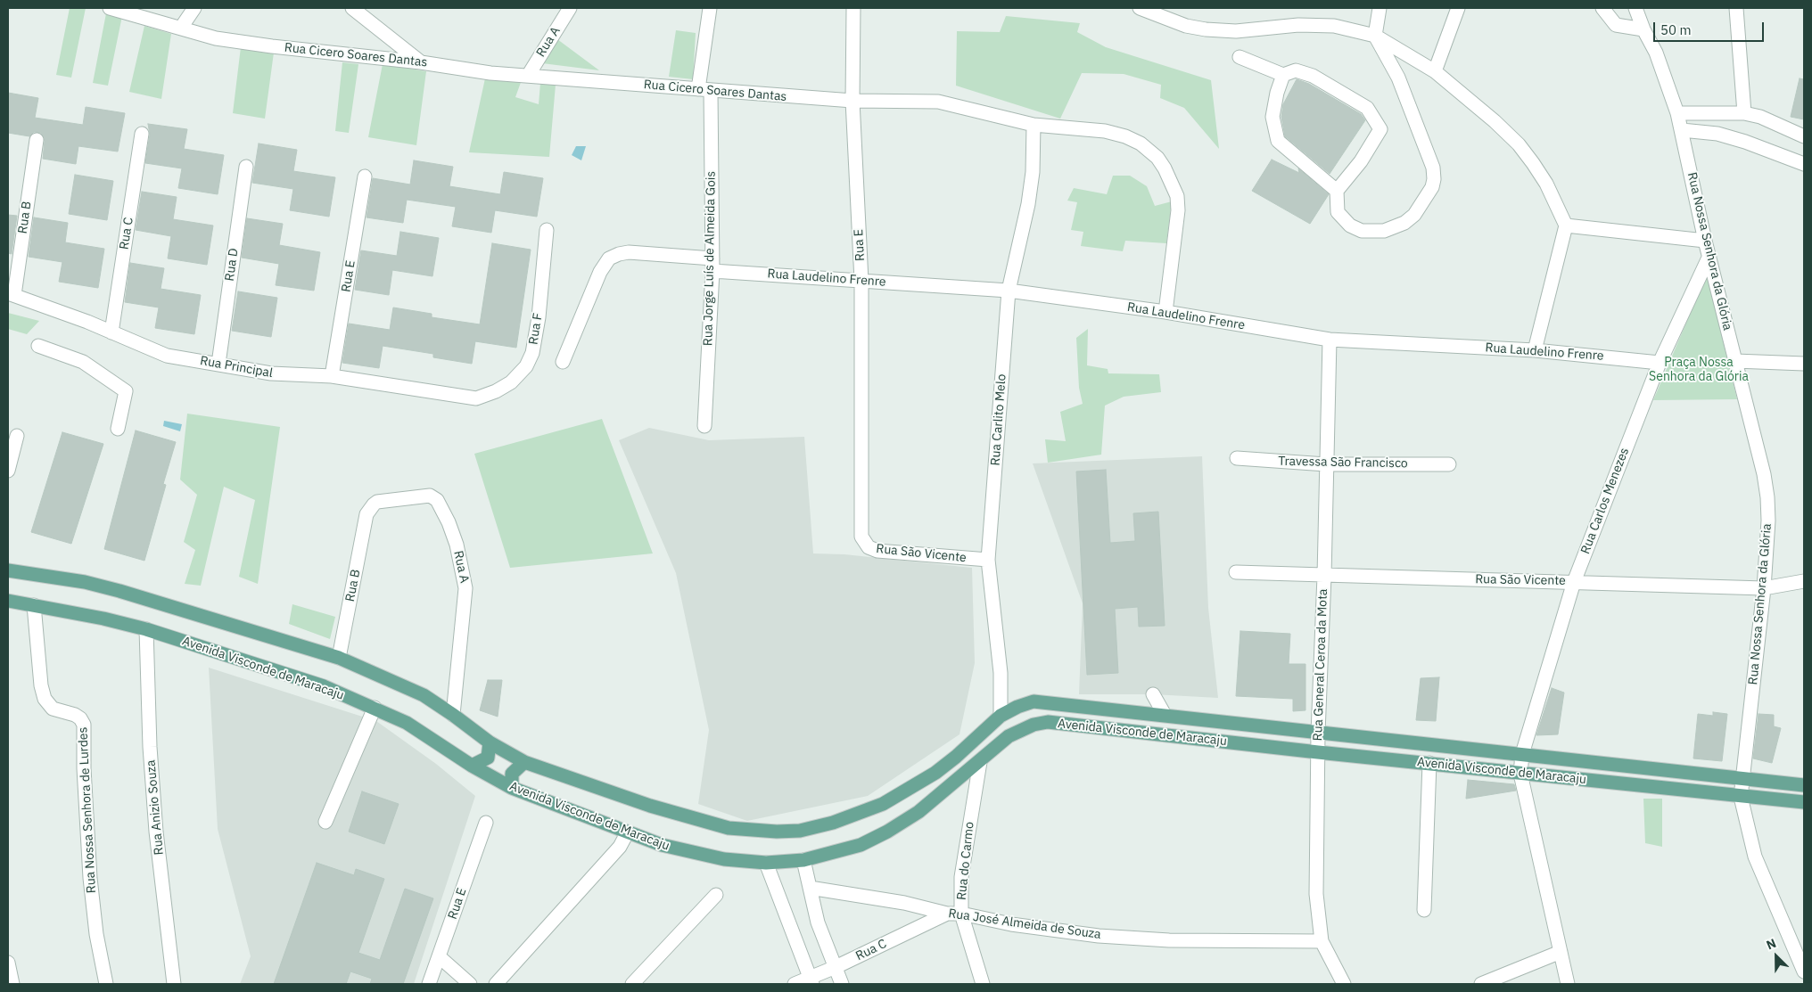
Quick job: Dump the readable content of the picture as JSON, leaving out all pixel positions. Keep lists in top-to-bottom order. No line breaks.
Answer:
{"streets":{"main road":["Avenida Visconde de Maracaju"],"street":["Rua A","Rua Cicero Soares Dantas","Rua B","Rua C","Rua E","Rua Nossa Senhora da Glória","Rua Jorge Luís de Almeida Gois","Rua D","Rua Laudelino Frenre","Rua F","Rua Principal","Rua Carlito Melo","Travessa São Francisco","Rua Carlos Menezes","Rua São Vicente","Rua General Ceroa da Mota","Rua Anizio Souza","Rua Nossa Senhora de Lurdes","Rua do Carmo","Rua José Almeida de Souza"]},"crossings":[["Rua A","Rua Cicero Soares Dantas"],["Rua A","Rua B"],["Rua A","Avenida Visconde de Maracaju"],["Rua Cicero Soares Dantas","Rua E"],["Rua Cicero Soares Dantas","Rua Jorge Luís de Almeida Gois"],["Rua Cicero Soares Dantas","Rua Laudelino Frenre"],["Rua Cicero Soares Dantas","Rua Carlito Melo"],["Rua B","Rua Principal"],["Rua B","Avenida Visconde de Maracaju"],["Rua C","Rua Principal"],["Rua C","Rua José Almeida de Souza"],["Rua E","Rua Laudelino Frenre"],["Rua E","Rua Principal"],["Rua E","Rua São Vicente"],["Rua Nossa Senhora da Glória","Rua Carlos Menezes"],["Rua Nossa Senhora da Glória","Rua São Vicente"],["Rua Nossa Senhora da Glória","Avenida Visconde de Maracaju"],["Rua Jorge Luís de Almeida Gois","Rua Laudelino Frenre"],["Rua D","Rua Principal"],["Rua Laudelino Frenre","Rua Carlito Melo"],["Rua Laudelino Frenre","Rua Carlos Menezes"],["Rua Laudelino Frenre","Rua General Ceroa da Mota"],["Rua F","Rua Principal"],["Rua Carlito Melo","Rua São Vicente"],["Rua Carlito Melo","Avenida Visconde de Maracaju"],["Travessa São Francisco","Rua General Ceroa da Mota"],["Rua Carlos Menezes","Rua São Vicente"],["Rua Carlos Menezes","Avenida Visconde de Maracaju"],["Rua São Vicente","Rua General Ceroa da Mota"],["Rua General Ceroa da Mota","Avenida Visconde de Maracaju"],["Rua General Ceroa da Mota","Rua José Almeida de Souza"],["Avenida Visconde de Maracaju","Rua Anizio Souza"],["Avenida Visconde de Maracaju","Rua Nossa Senhora de Lurdes"],["Avenida Visconde de Maracaju","Rua do Carmo"],["Rua do Carmo","Rua José Almeida de Souza"]],"parks":["Praça Nossa Senhora da Glória"],"scale_bar":"50 m","north":"top left"}
